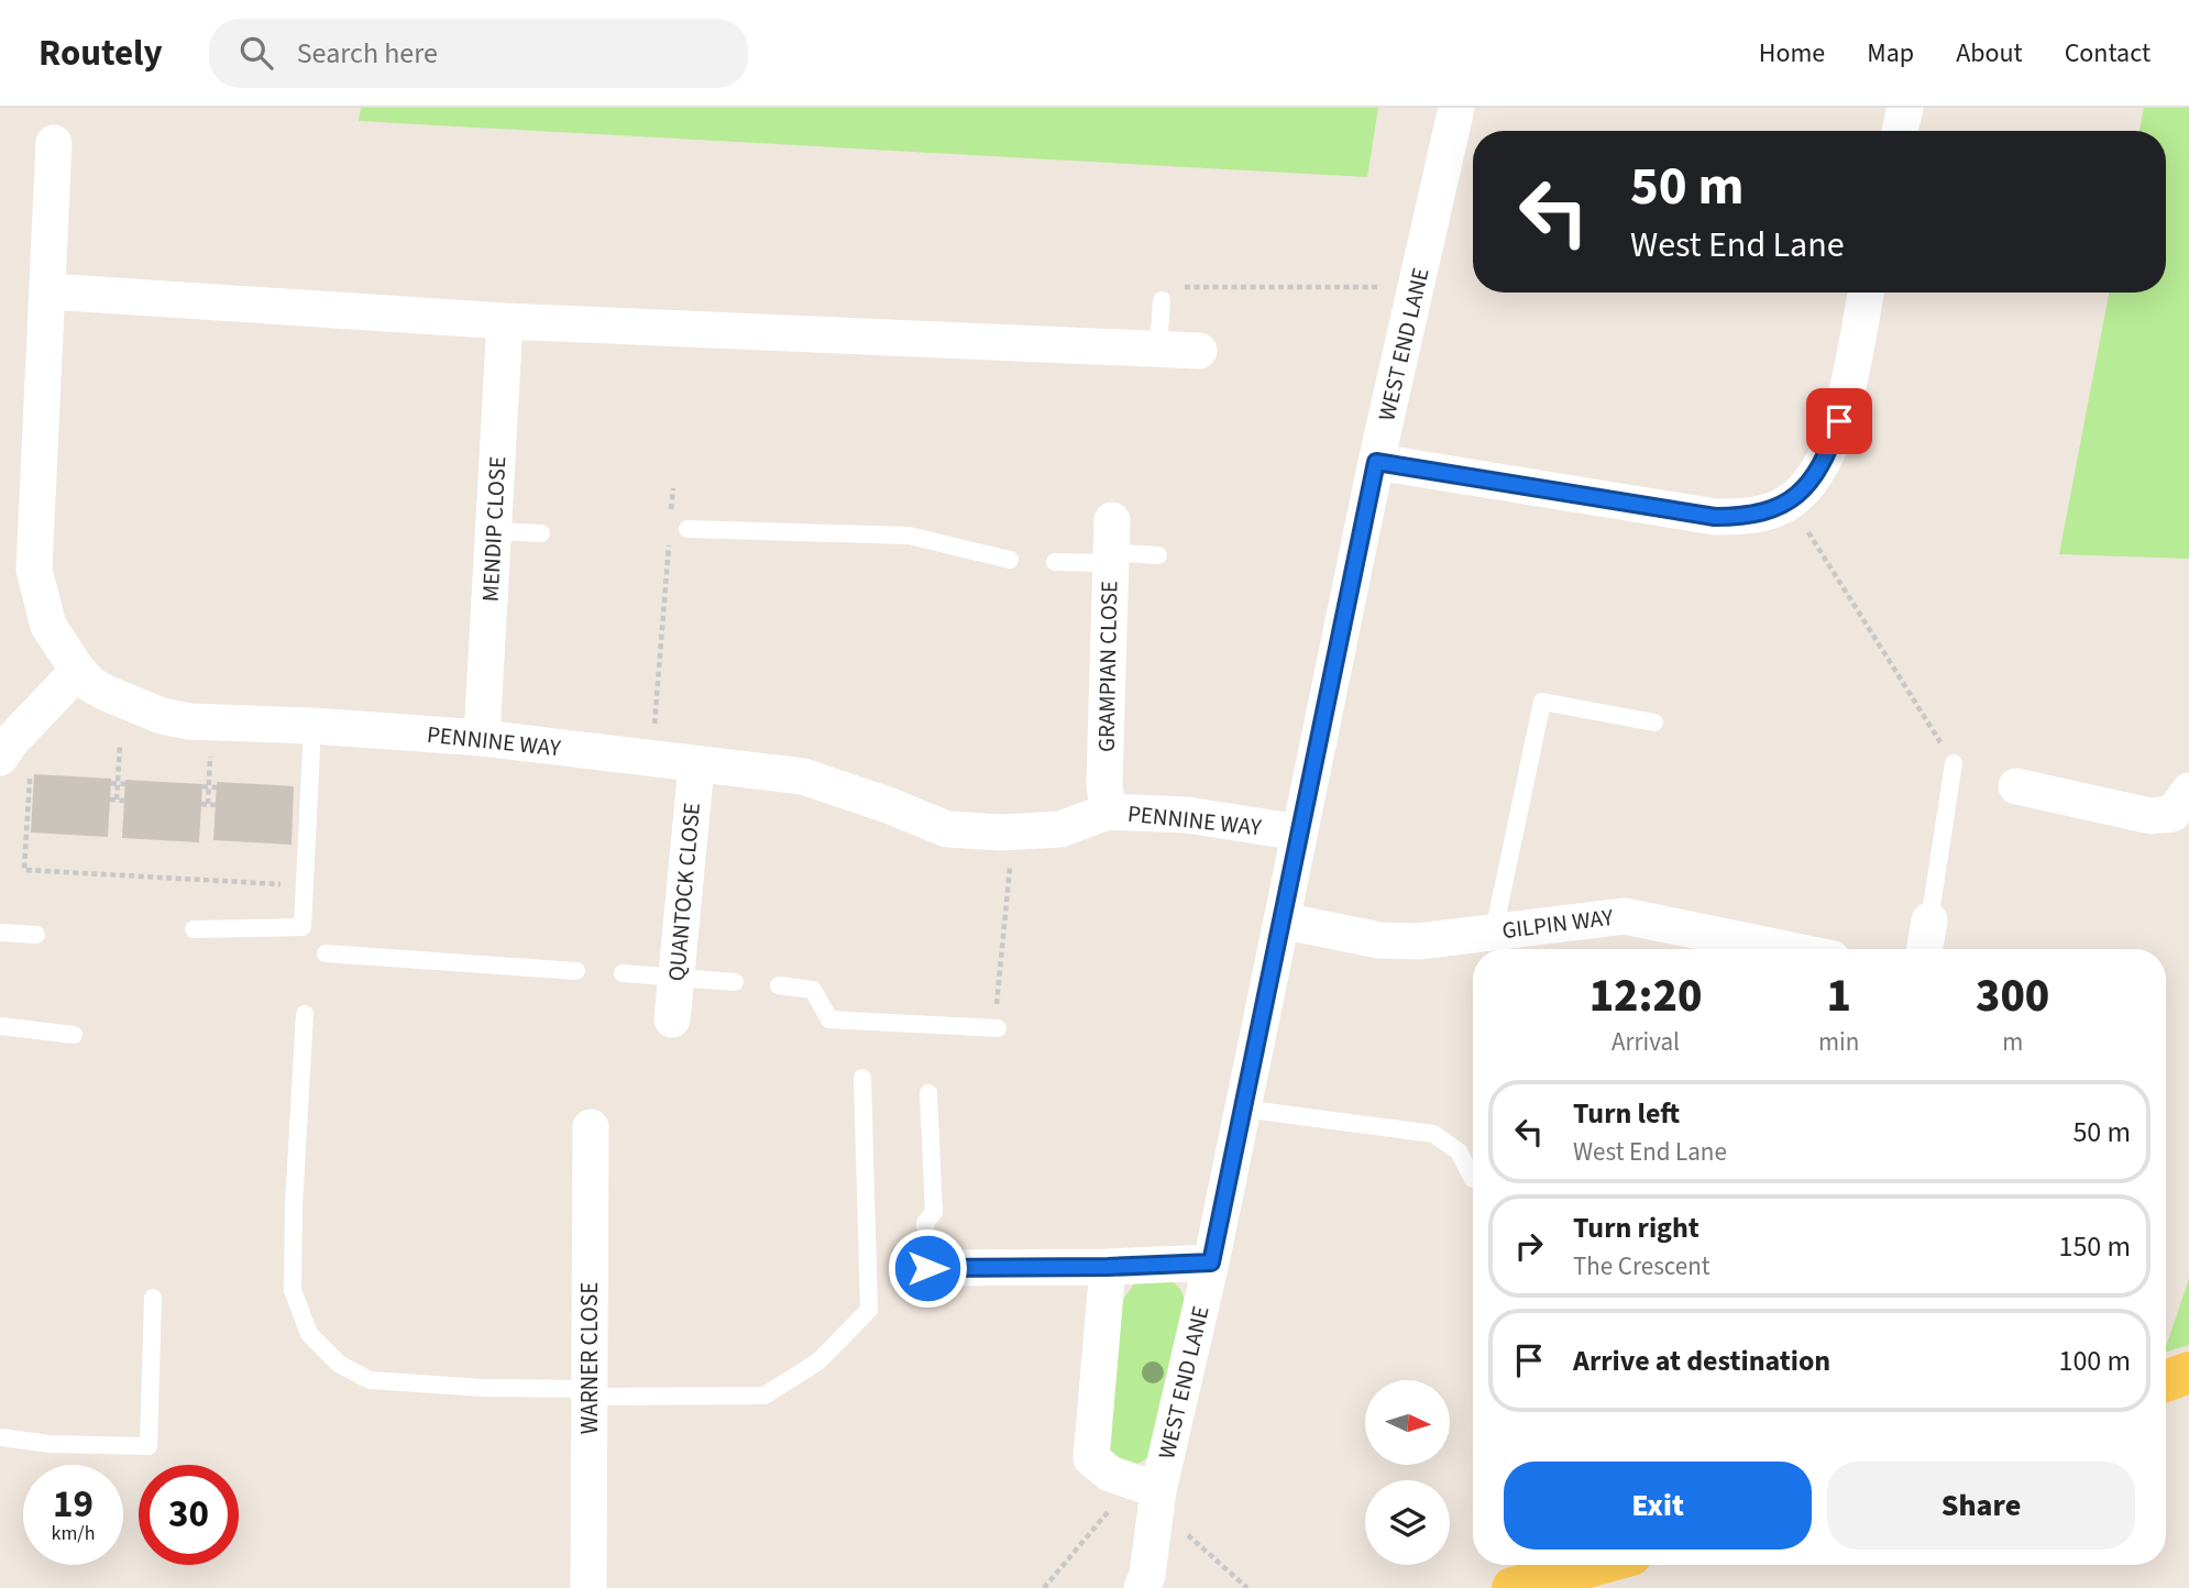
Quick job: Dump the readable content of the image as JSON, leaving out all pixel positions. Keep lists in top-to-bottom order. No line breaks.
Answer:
{"streets":{"street":["WEST END LANE","MENDIP CLOSE","GRAMPIAN CLOSE","PENNINE WAY","QUANTOCK CLOSE","GILPIN WAY","WARNER CLOSE"]},"crossings":[["WEST END LANE","PENNINE WAY"],["WEST END LANE","GILPIN WAY"],["MENDIP CLOSE","PENNINE WAY"],["GRAMPIAN CLOSE","PENNINE WAY"],["PENNINE WAY","QUANTOCK CLOSE"]],"north":"right","page":{"header":"Routely","search":"Search here","nav":["Home","Map","About","Contact"],"turn":["50 m","West End Lane"],"eta":["12:20","Arrival","1","min","300","m"],"list":[{"name":"Turn left","note":"West End Lane","value":"50 m"},{"name":"Turn right","note":"The Crescent","value":"150 m"},{"name":"Arrive at destination","value":"100 m"}],"buttons":["Exit","Share"],"speed":"19 km/h","limit":"30"}}
